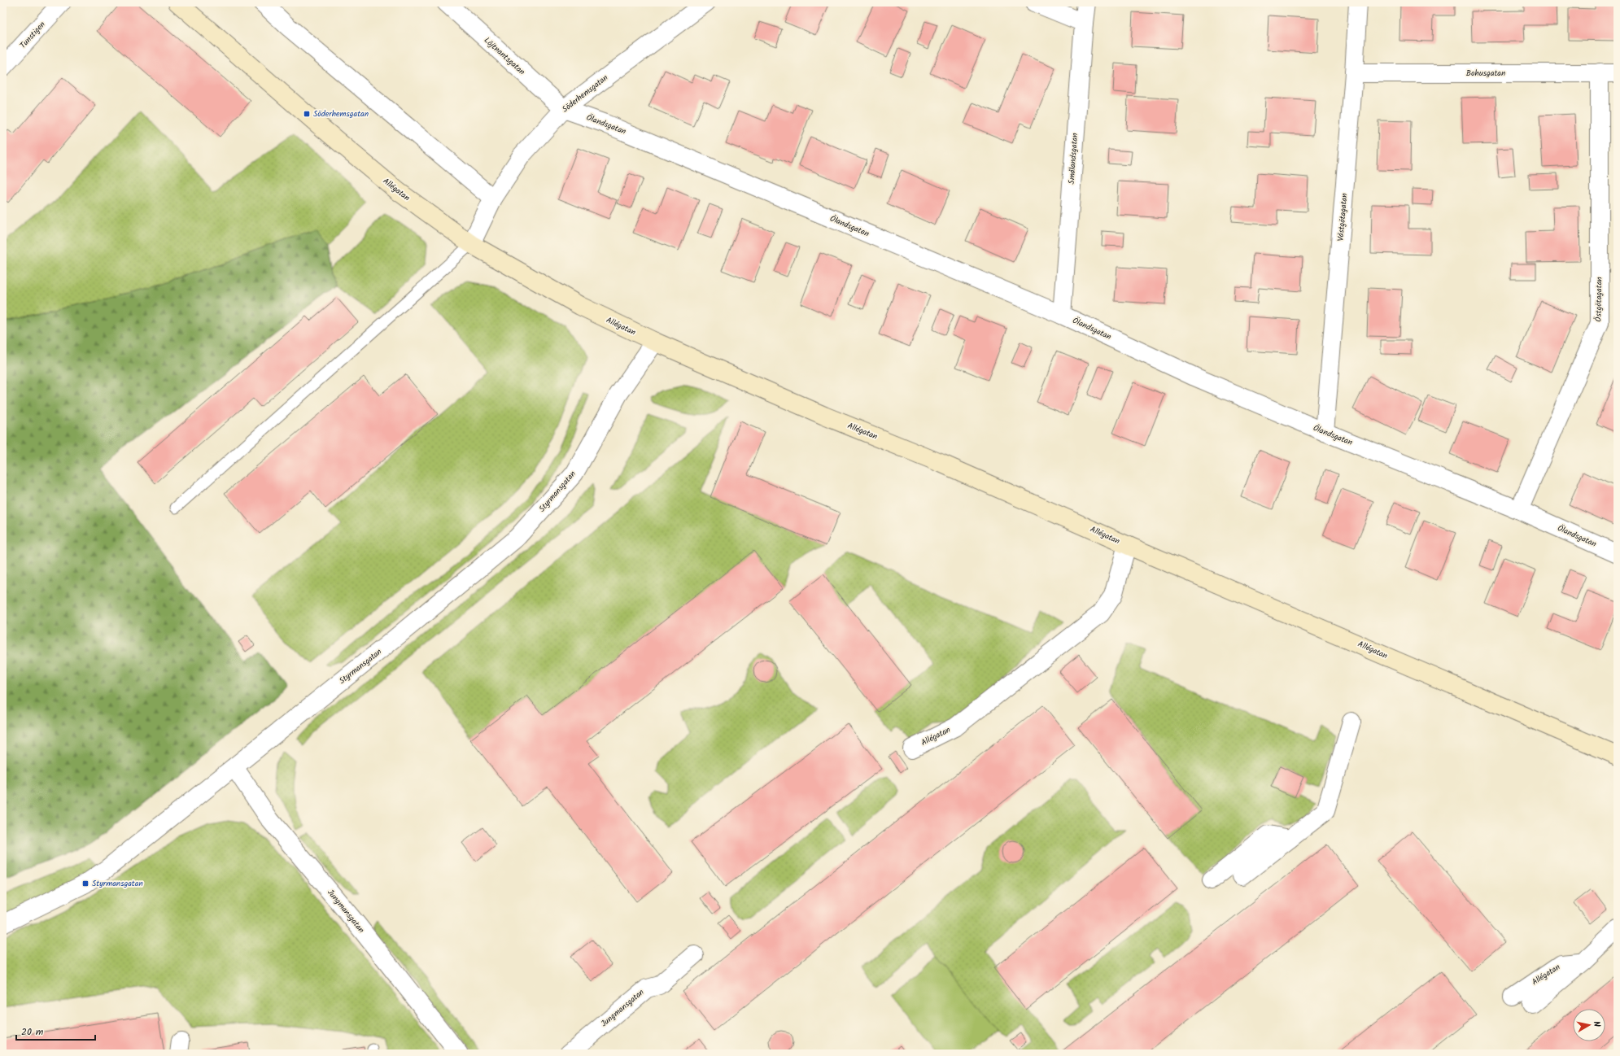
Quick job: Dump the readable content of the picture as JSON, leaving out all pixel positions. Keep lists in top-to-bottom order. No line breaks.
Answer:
{"streets":{"street":["Tunstigen","Löjtnantsgatan","Bohusgatan","Söderhemsgatan","Ölandsgatan","Smålandsgatan","Allégatan","Västgötagatan","Östgötagatan","Styrmansgatan","Jungmansgatan"]},"crossings":[["Löjtnantsgatan","Söderhemsgatan"],["Löjtnantsgatan","Ölandsgatan"],["Bohusgatan","Västgötagatan"],["Bohusgatan","Östgötagatan"],["Söderhemsgatan","Ölandsgatan"],["Söderhemsgatan","Allégatan"],["Ölandsgatan","Smålandsgatan"],["Ölandsgatan","Västgötagatan"],["Ölandsgatan","Östgötagatan"],["Allégatan","Styrmansgatan"],["Styrmansgatan","Jungmansgatan"]],"places":{"transit":["Söderhemsgatan","Styrmansgatan"]},"scale_bar":"20 m","north":"right"}
